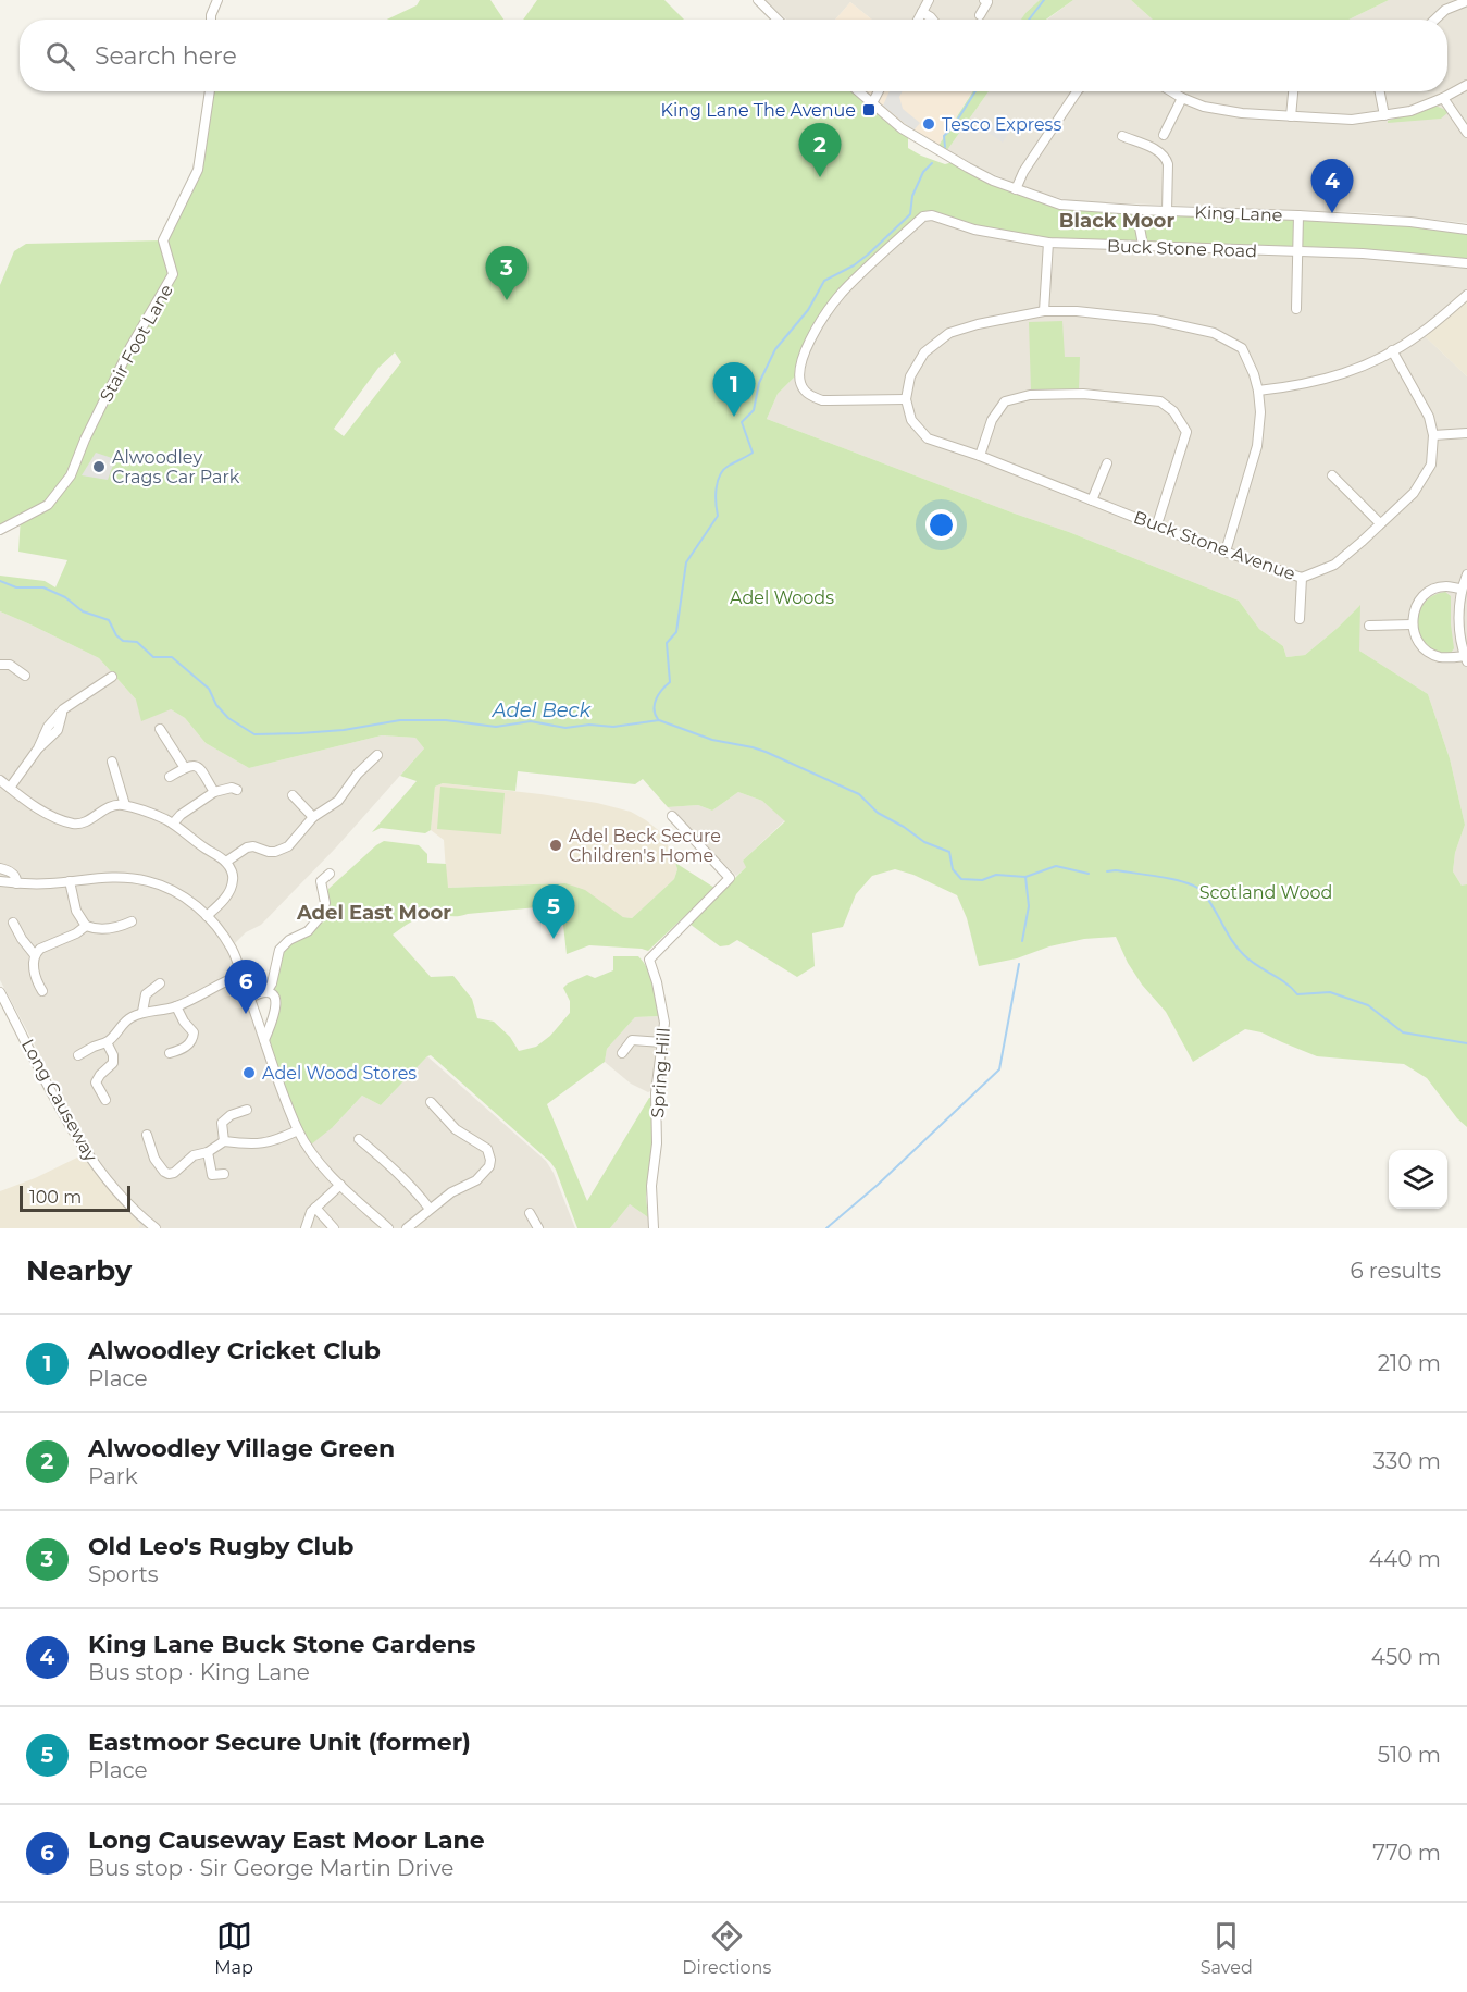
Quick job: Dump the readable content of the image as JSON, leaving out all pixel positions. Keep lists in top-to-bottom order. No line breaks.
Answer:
{"streets":{"street":["King Lane","Buck Stone Road","Stair Foot Lane","Buck Stone Avenue","Spring Hill","Long Causeway"]},"crossings":[["Buck Stone Road","Buck Stone Avenue"]],"districts":["Black Moor","Adel East Moor"],"water":["Adel Beck"],"parks":["Adel Woods","Scotland Wood"],"places":{"transit":["King Lane The Avenue"],"other":["Tesco Express","Alwoodley Crags Car Park","Adel Beck Secure Children's Home","Adel Wood Stores"]},"scale_bar":"100 m","page":{"search":"Search here","pins":["2","4","3","1","5","6"],"scale":"100 m","heading":["Nearby","6 results"],"list":[{"mark":"1","name":"Alwoodley Cricket Club","note":"Place","value":"210 m"},{"mark":"2","name":"Alwoodley Village Green","note":"Park","value":"330 m"},{"mark":"3","name":"Old Leo's Rugby Club","note":"Sports","value":"440 m"},{"mark":"4","name":"King Lane Buck Stone Gardens","note":"Bus stop · King Lane","value":"450 m"},{"mark":"5","name":"Eastmoor Secure Unit (former)","note":"Place","value":"510 m"},{"mark":"6","name":"Long Causeway East Moor Lane","note":"Bus stop · Sir George Martin Drive","value":"770 m"}],"nav":["Map","Directions","Saved"]}}
